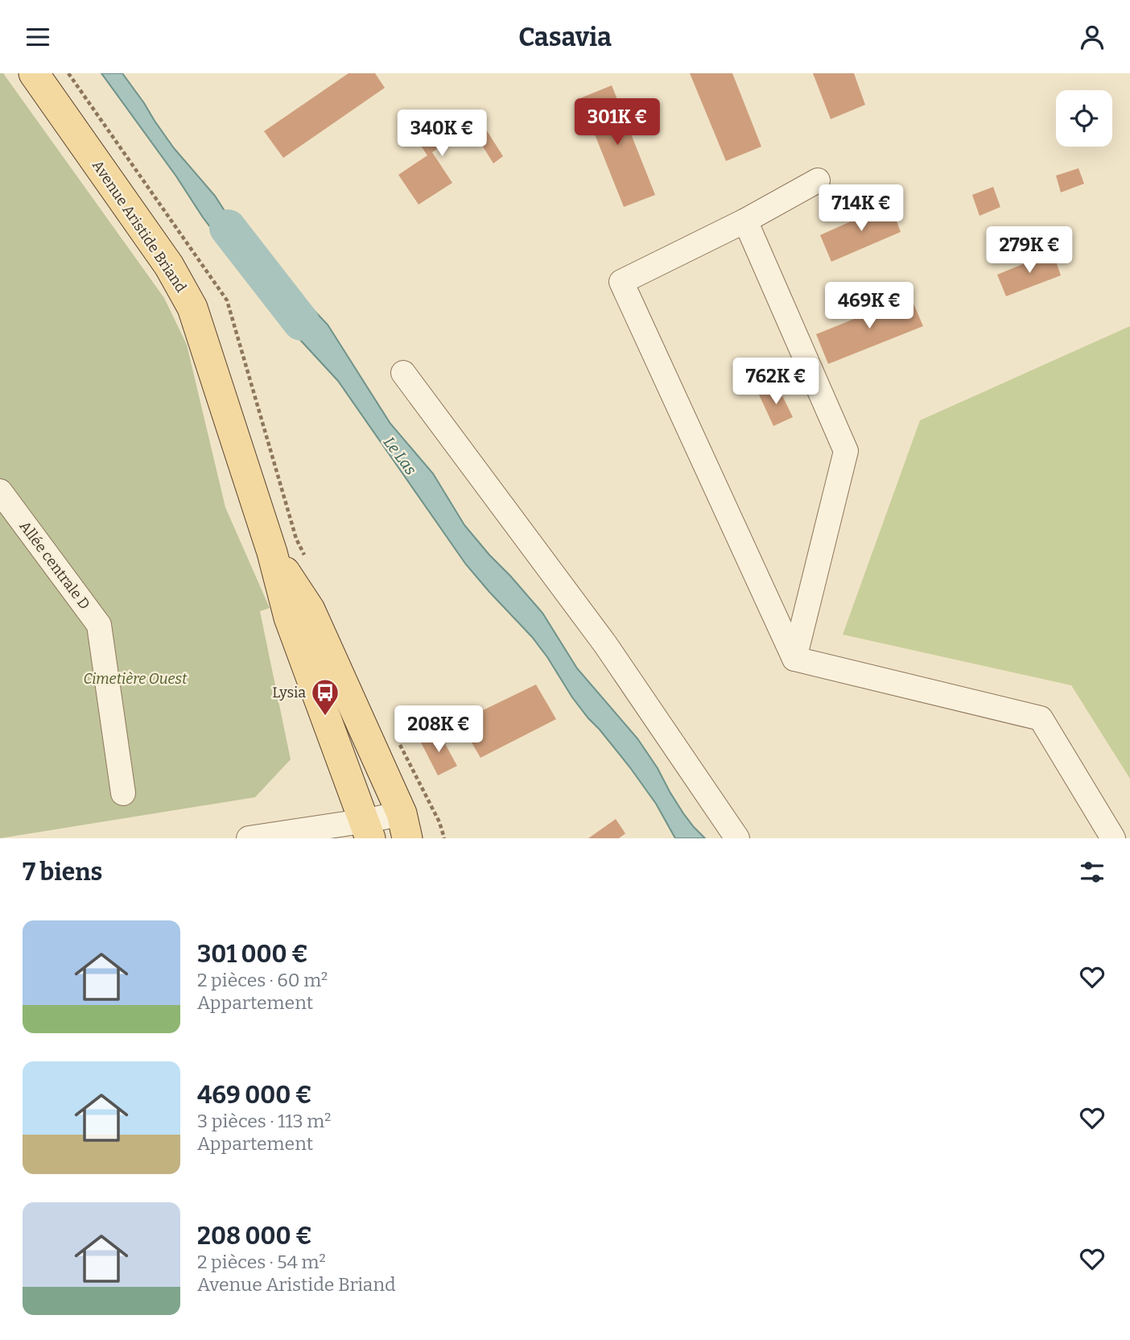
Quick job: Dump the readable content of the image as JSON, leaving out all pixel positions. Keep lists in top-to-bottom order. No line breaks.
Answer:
{"streets":{"main road":["Avenue Aristide Briand"],"street":["Allée centrale D"]},"water":["Le Las"],"parks":["Cimetière Ouest"],"places":{"bus stop":["Lysia"]},"page":{"header":"Casavia","price":["301K €","340K €","714K €","279K €","469K €","762K €","208K €"],"heading":"7 biens","list":[{"name":"301 000 €","note":"2 pièces · 60 m² · Appartement"},{"name":"469 000 €","note":"3 pièces · 113 m² · Appartement"},{"name":"208 000 €","note":"2 pièces · 54 m² · Avenue Aristide Briand"}]}}
